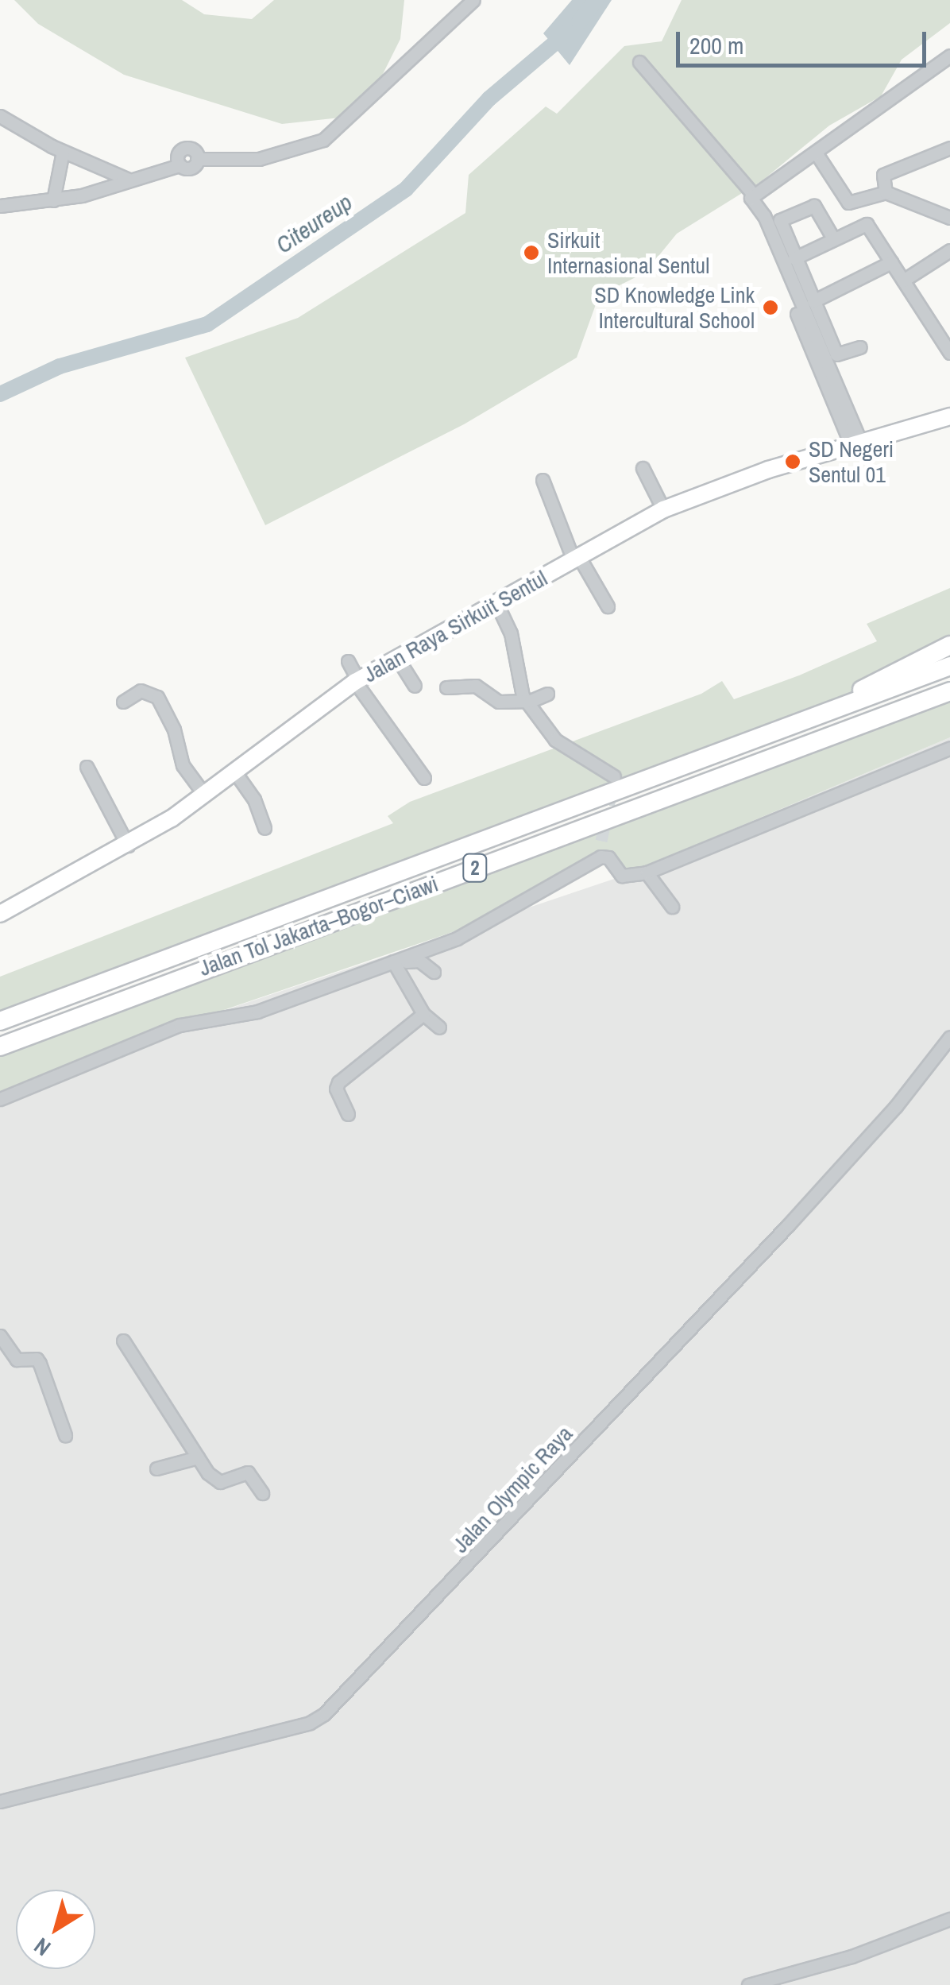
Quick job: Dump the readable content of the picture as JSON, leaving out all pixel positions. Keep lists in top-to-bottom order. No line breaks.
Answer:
{"streets":{"highway":["2","Jalan Tol Jakarta–Bogor–Ciawi"],"main road":["Jalan Raya Sirkuit Sentul"],"street":["Jalan Olympic Raya"]},"water":["Citeureup"],"places":["Sirkuit Internasional Sentul","SD Knowledge Link Intercultural School","SD Negeri Sentul 01"],"scale_bar":"200 m","north":"bottom left"}
